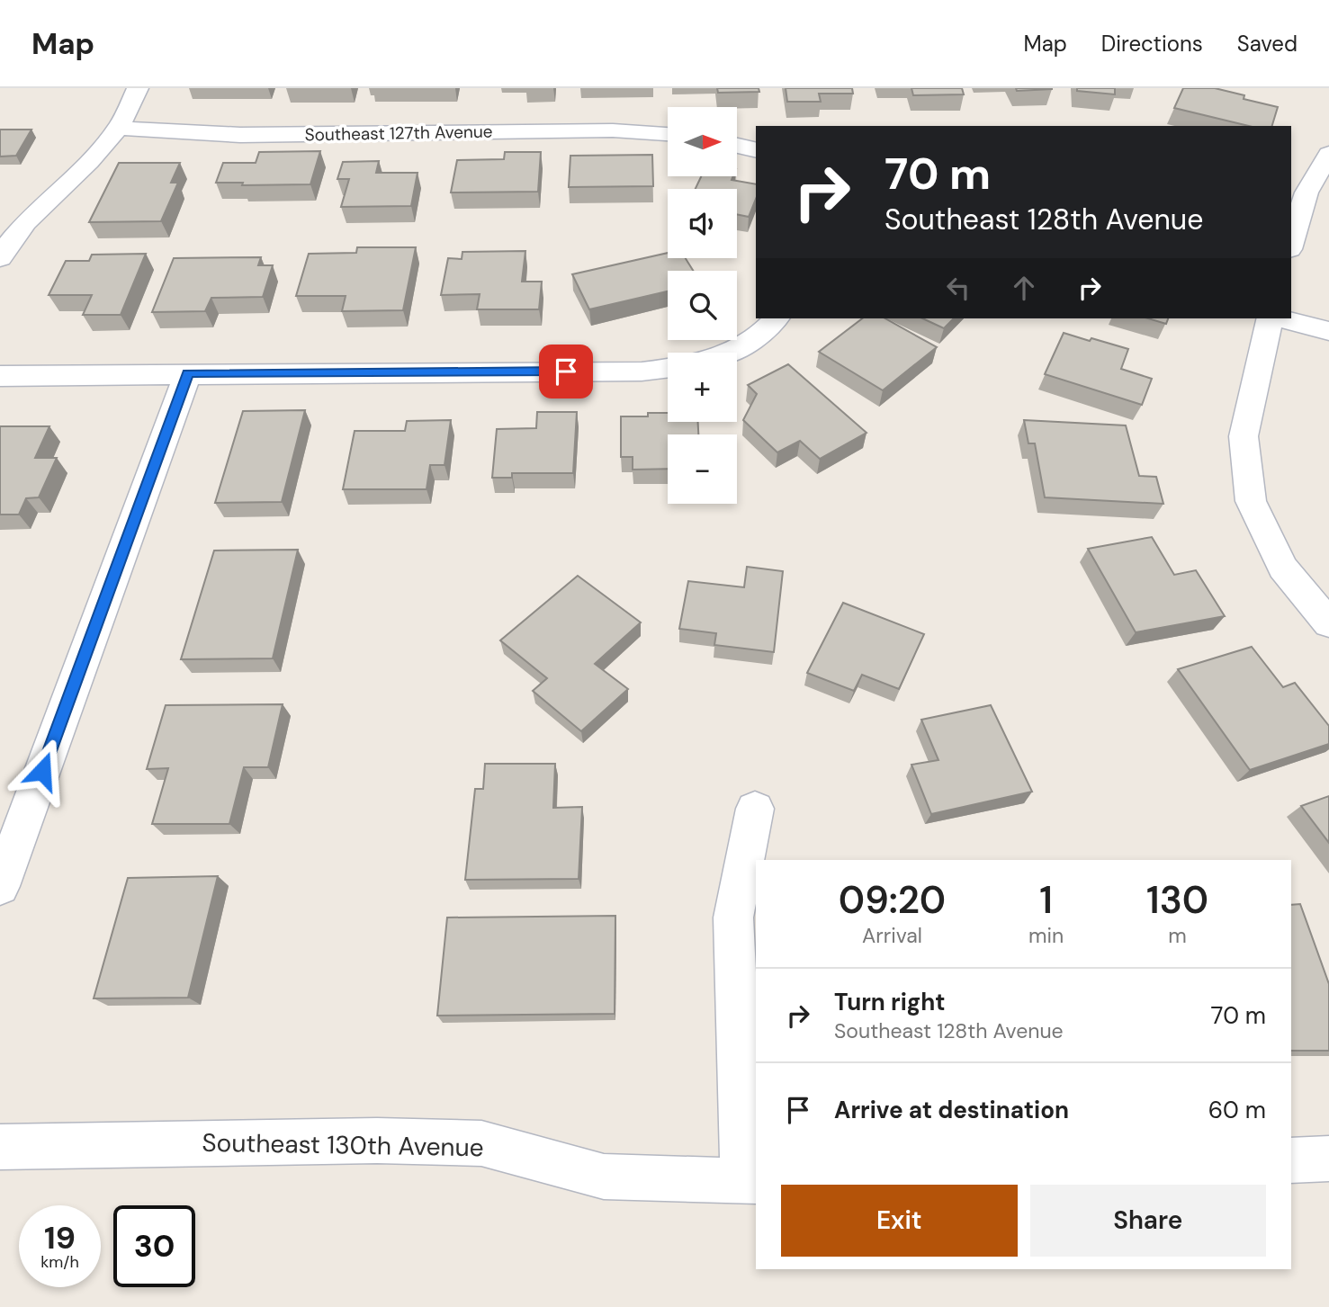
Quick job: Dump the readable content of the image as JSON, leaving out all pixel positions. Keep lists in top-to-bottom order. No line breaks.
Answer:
{"streets":{"street":["Southeast 127th Avenue","Southeast 130th Avenue"]},"north":"right","page":{"header":"Map","nav":["Map","Directions","Saved"],"map_buttons":["+","−"],"turn":["70 m","Southeast 128th Avenue"],"eta":["09:20","Arrival","1","min","130","m"],"list":[{"name":"Turn right","note":"Southeast 128th Avenue","value":"70 m"},{"name":"Arrive at destination","value":"60 m"}],"buttons":["Exit","Share"],"speed":"19 km/h","limit":"30"}}
